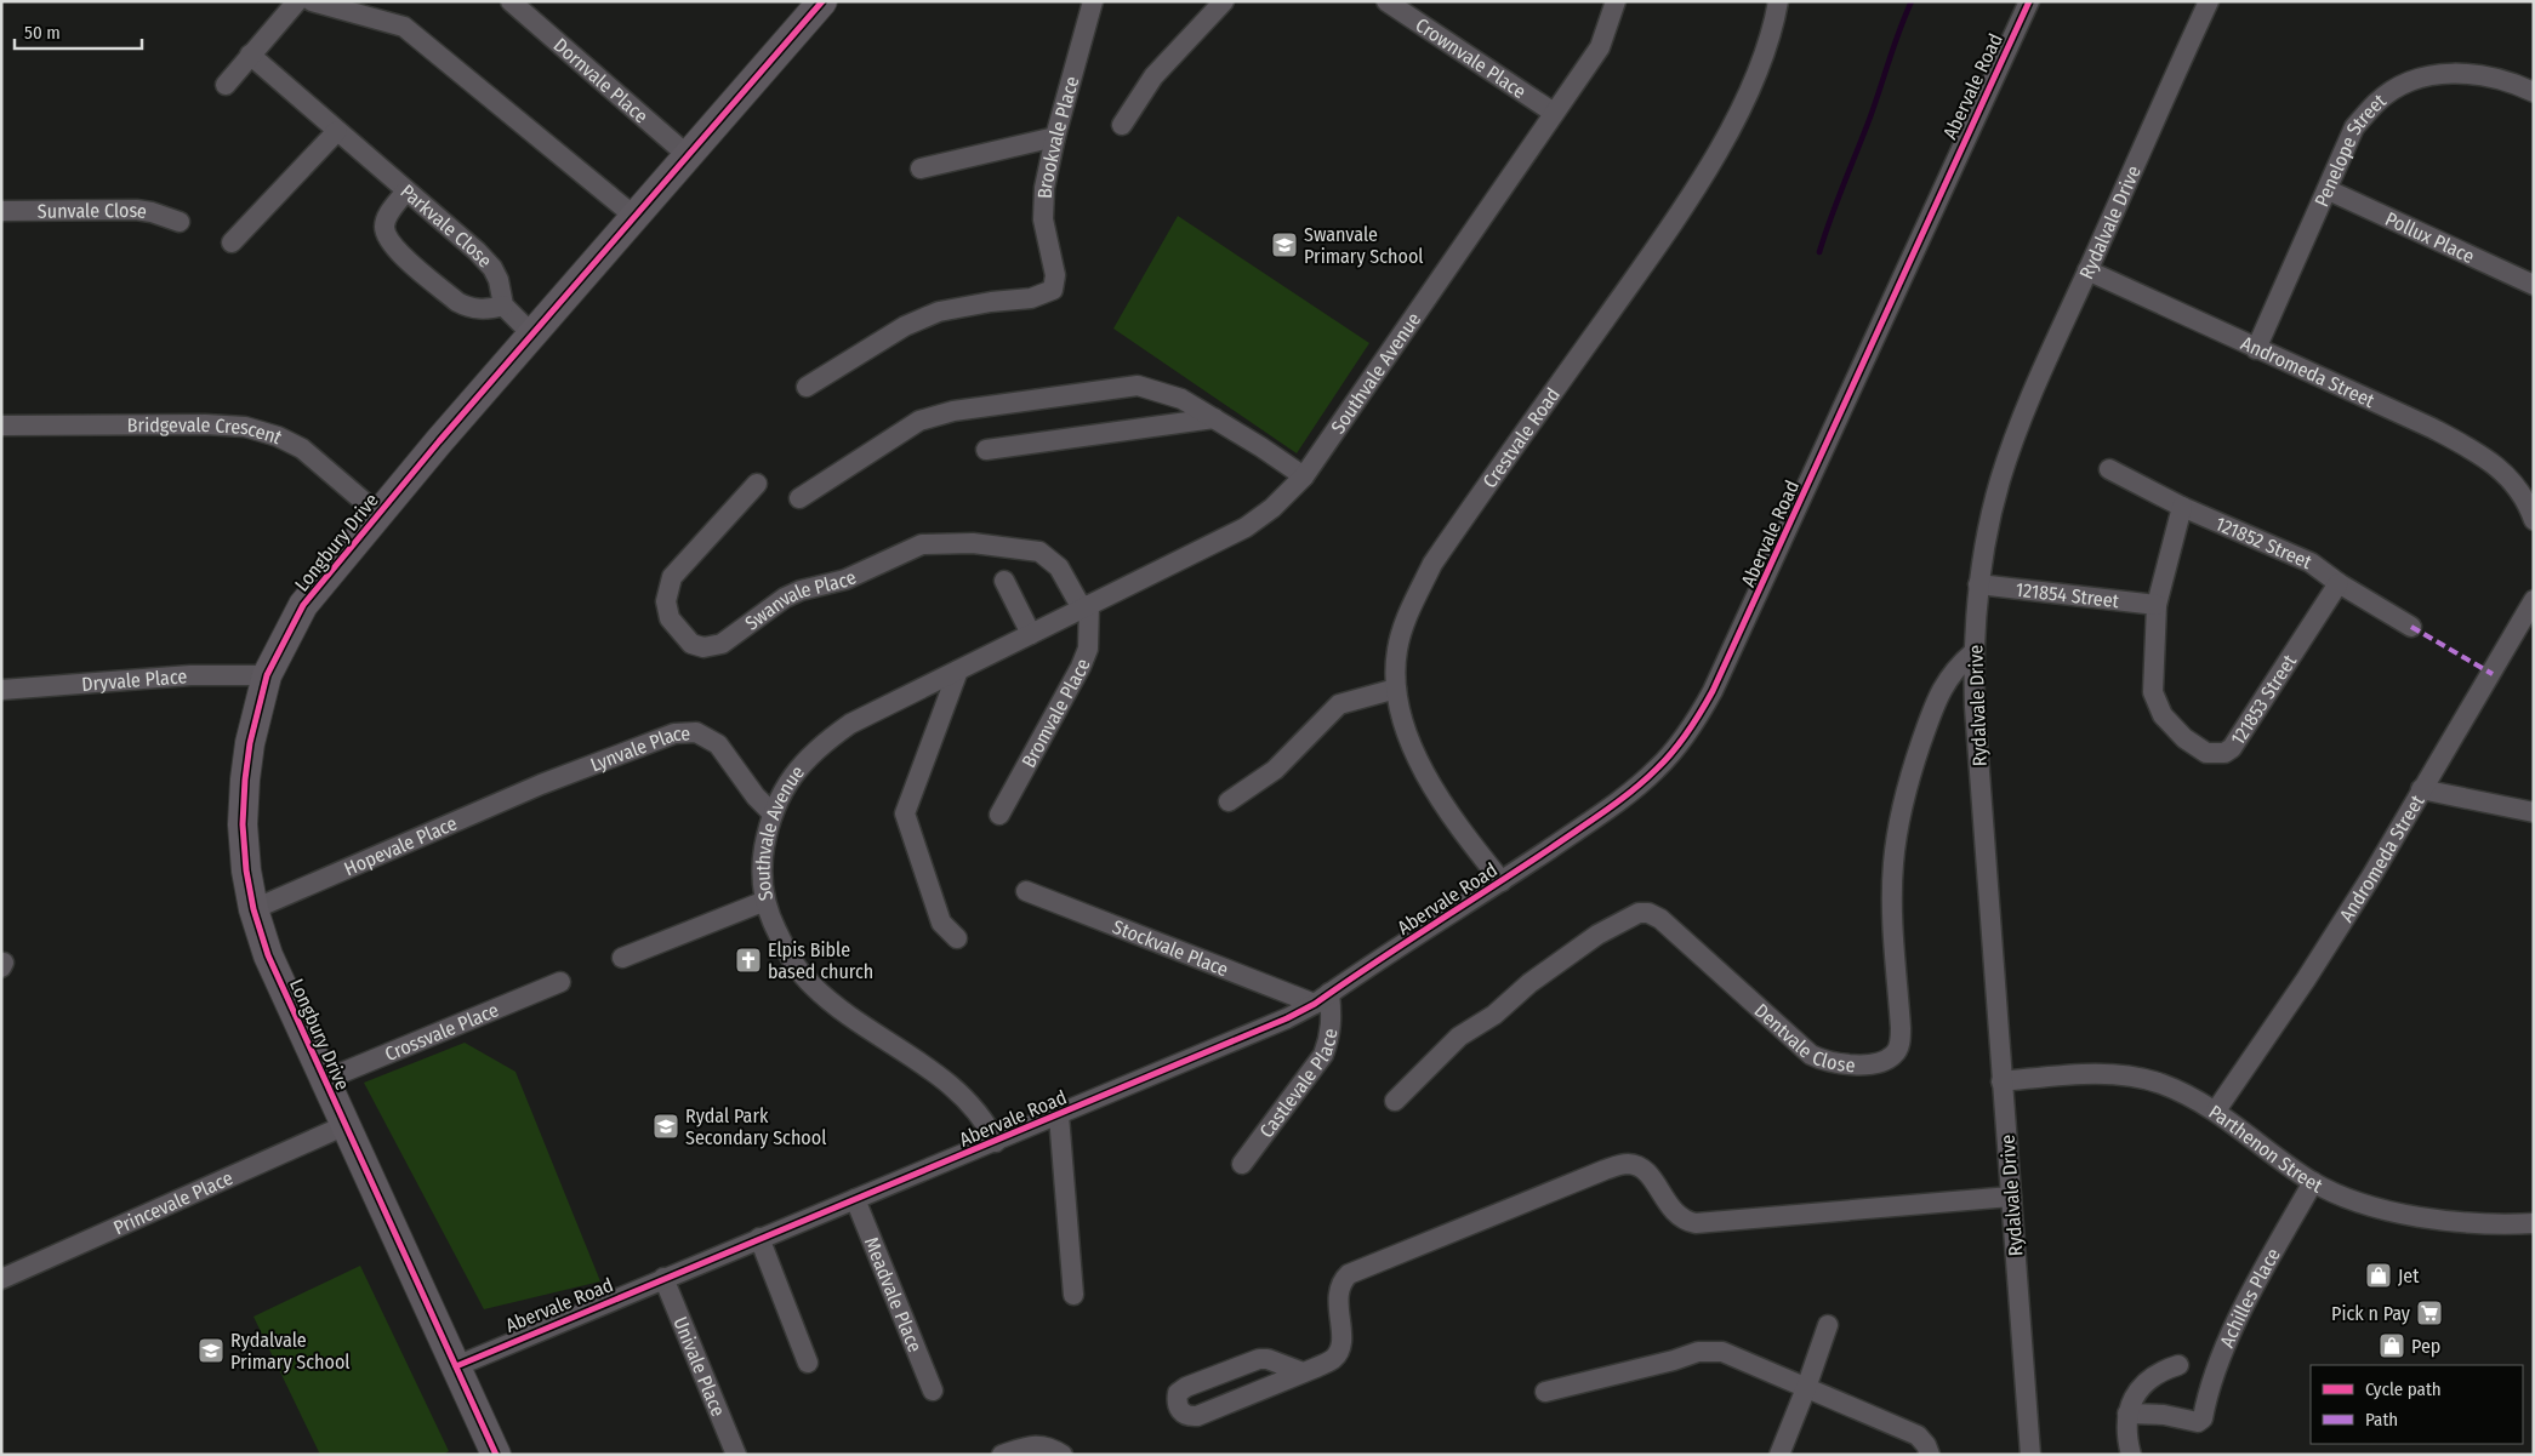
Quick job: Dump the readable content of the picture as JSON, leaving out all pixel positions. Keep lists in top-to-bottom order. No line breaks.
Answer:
{"streets":{"street":["Crownvale Place","Dornvale Place","Abervale Road","Brookvale Place","Penelope Street","Sunvale Close","Rydalvale Drive","Parkvale Close","Pollux Place","Southvale Avenue","Andromeda Street","Bridgevale Crescent","Crestvale Road","Longbury Drive","121852 Street","121854 Street","Swanvale Place","Dryvale Place","121853 Street","Bromvale Place","Lynvale Place","Hopevale Place","Stockvale Place","Crossvale Place","Dentvale Close","Castlevale Place","Parthenon Street","Princevale Place","Meadvale Place","Achilles Place","Univale Place"]},"crossings":[["Crownvale Place","Southvale Avenue"],["Dornvale Place","Longbury Drive"],["Abervale Road","Southvale Avenue"],["Abervale Road","Crestvale Road"],["Abervale Road","Longbury Drive"],["Abervale Road","Stockvale Place"],["Abervale Road","Castlevale Place"],["Abervale Road","Meadvale Place"],["Abervale Road","Univale Place"],["Penelope Street","Pollux Place"],["Penelope Street","Andromeda Street"],["Rydalvale Drive","Andromeda Street"],["Rydalvale Drive","121854 Street"],["Rydalvale Drive","Dentvale Close"],["Rydalvale Drive","Parthenon Street"],["Southvale Avenue","Swanvale Place"],["Southvale Avenue","Bromvale Place"],["Southvale Avenue","Lynvale Place"],["Andromeda Street","Parthenon Street"],["Bridgevale Crescent","Longbury Drive"],["Longbury Drive","Dryvale Place"],["Longbury Drive","Hopevale Place"],["Longbury Drive","Crossvale Place"],["Longbury Drive","Princevale Place"],["121852 Street","121853 Street"],["121854 Street","121853 Street"],["Swanvale Place","Bromvale Place"],["Lynvale Place","Hopevale Place"],["Stockvale Place","Castlevale Place"],["Parthenon Street","Achilles Place"]],"places":{"school or university":["Swanvale Primary School","Rydal Park Secondary School","Rydalvale Primary School"],"church":["Elpis Bible based church"],"shop":["Jet","Pep"],"supermarket":["Pick n Pay"]},"legend":["Cycle path","Path"],"scale_bar":"50 m"}
